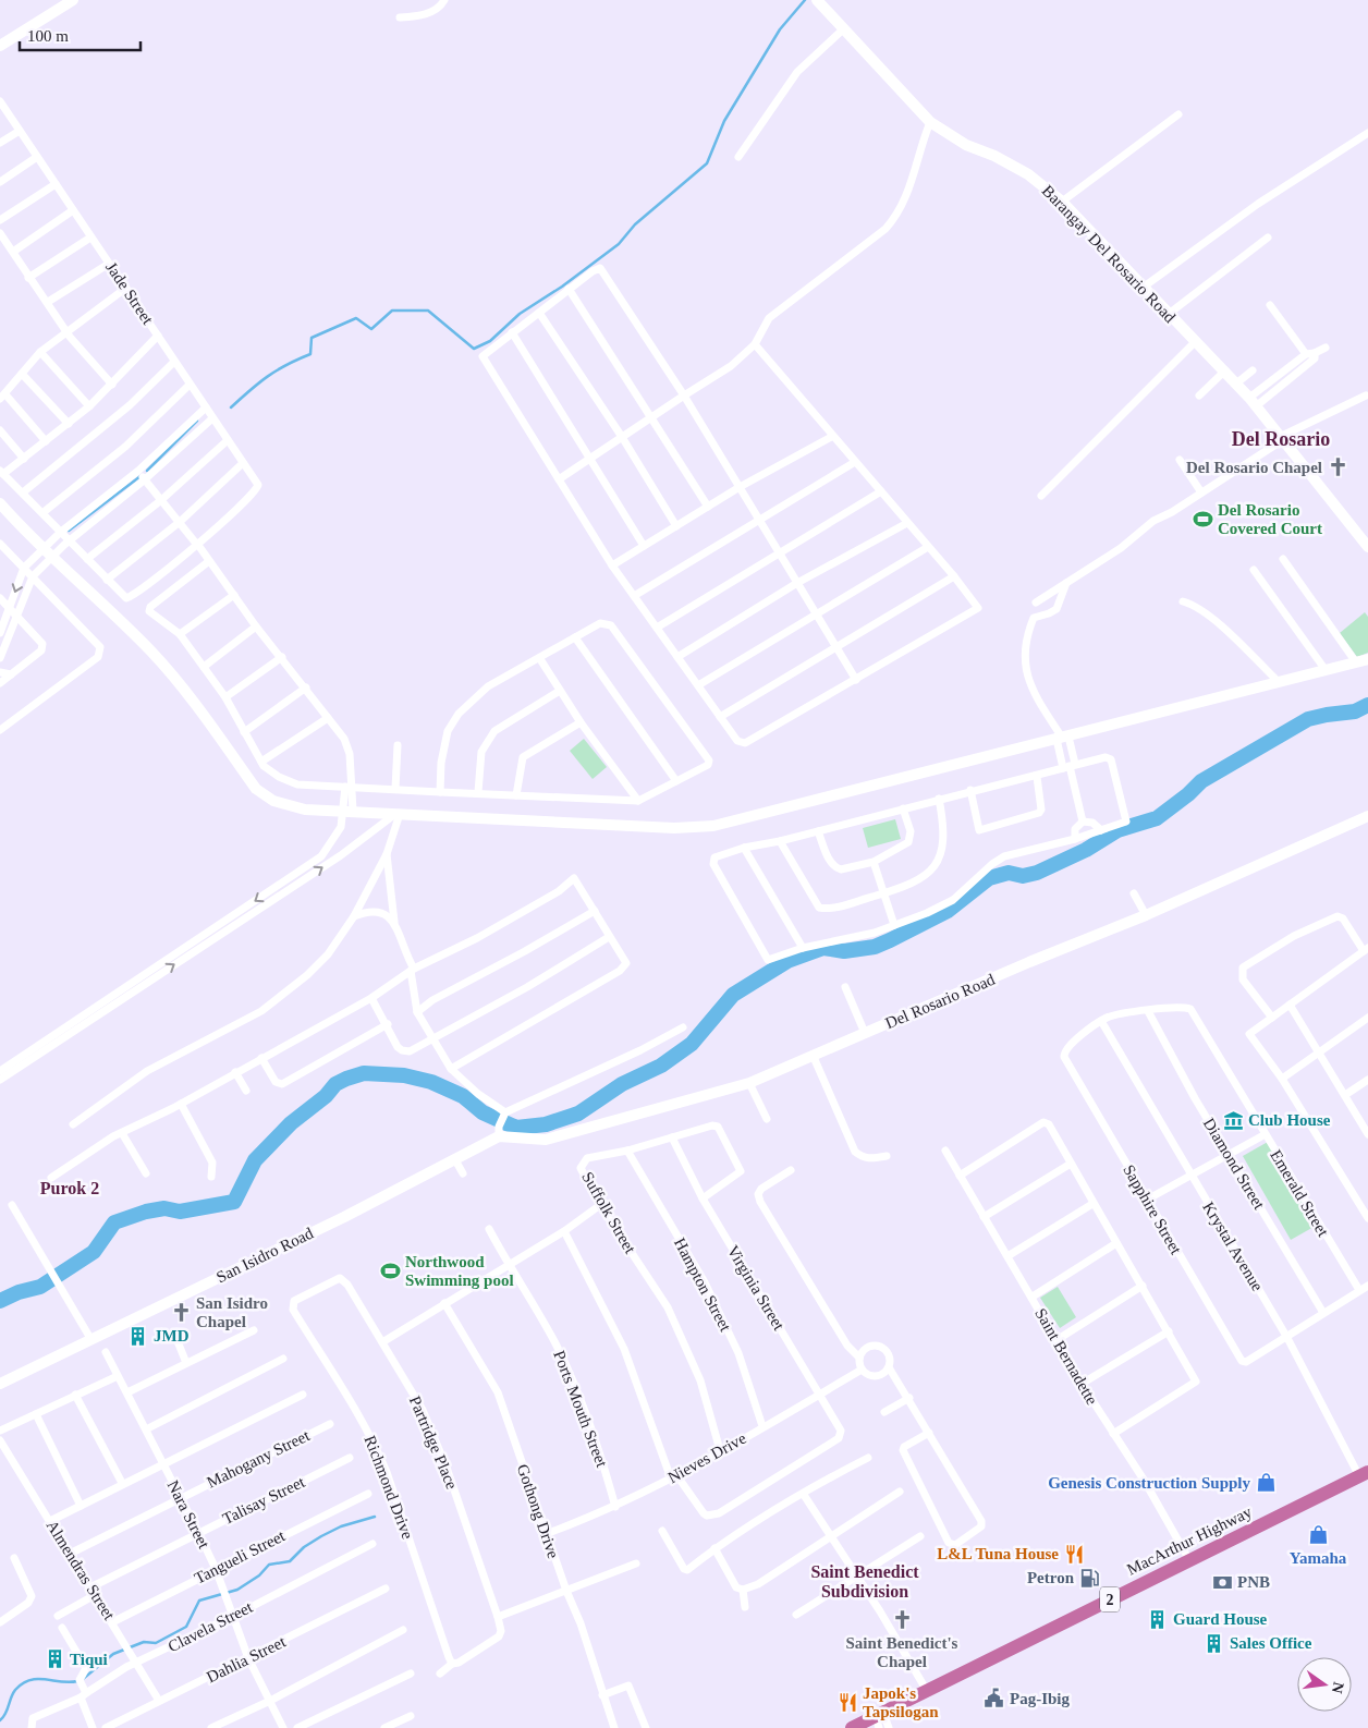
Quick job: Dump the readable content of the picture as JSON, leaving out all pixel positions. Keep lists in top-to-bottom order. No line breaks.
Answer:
{"streets":{"highway":["MacArthur Highway","2"],"main road":["Barangay Del Rosario Road","Del Rosario Road","San Isidro Road"],"street":["Jade Street","Diamond Street","Emerald Street","Sapphire Street","Suffolk Street","Krystal Avenue","Hampton Street","Virginia Street","Saint Bernadette","Ports Mouth Street","Partridge Place","Nieves Drive","Mahogany Street","Richmond Drive","Talisay Street","Gothong Drive","Nara Street","Tangueli Street","Almendras Street","Clavela Street","Dahlia Street"]},"crossings":[["Del Rosario Road","San Isidro Road"],["Diamond Street","Emerald Street"],["Sapphire Street","Krystal Avenue"],["Suffolk Street","Hampton Street"],["Suffolk Street","Virginia Street"],["Suffolk Street","Nieves Drive"],["Krystal Avenue","MacArthur Highway"],["Hampton Street","Nieves Drive"],["Virginia Street","Nieves Drive"],["Saint Bernadette","MacArthur Highway"],["Ports Mouth Street","Nieves Drive"],["Partridge Place","Richmond Drive"],["Nieves Drive","Gothong Drive"],["Mahogany Street","Nara Street"],["Mahogany Street","Almendras Street"],["Talisay Street","Nara Street"],["Talisay Street","Almendras Street"],["Nara Street","Tangueli Street"],["Nara Street","Clavela Street"],["Nara Street","Dahlia Street"],["Tangueli Street","Almendras Street"],["Almendras Street","Clavela Street"],["Almendras Street","Dahlia Street"]],"districts":["Del Rosario","Purok 2","Saint Benedict Subdivision"],"places":{"church":["Del Rosario Chapel","San Isidro Chapel","Saint Benedict's Chapel"],"sports":["Del Rosario Covered Court","Northwood Swimming pool"],"museum":["Club House"],"building":["JMD","Guard House","Sales Office","Tiqui"],"shop":["Genesis Construction Supply","Yamaha"],"restaurant":["L&L Tuna House","Japok's Tapsilogan"],"fuel station":["Petron"],"bank":["PNB"],"public building":["Pag-Ibig"]},"scale_bar":"100 m","north":"right"}
